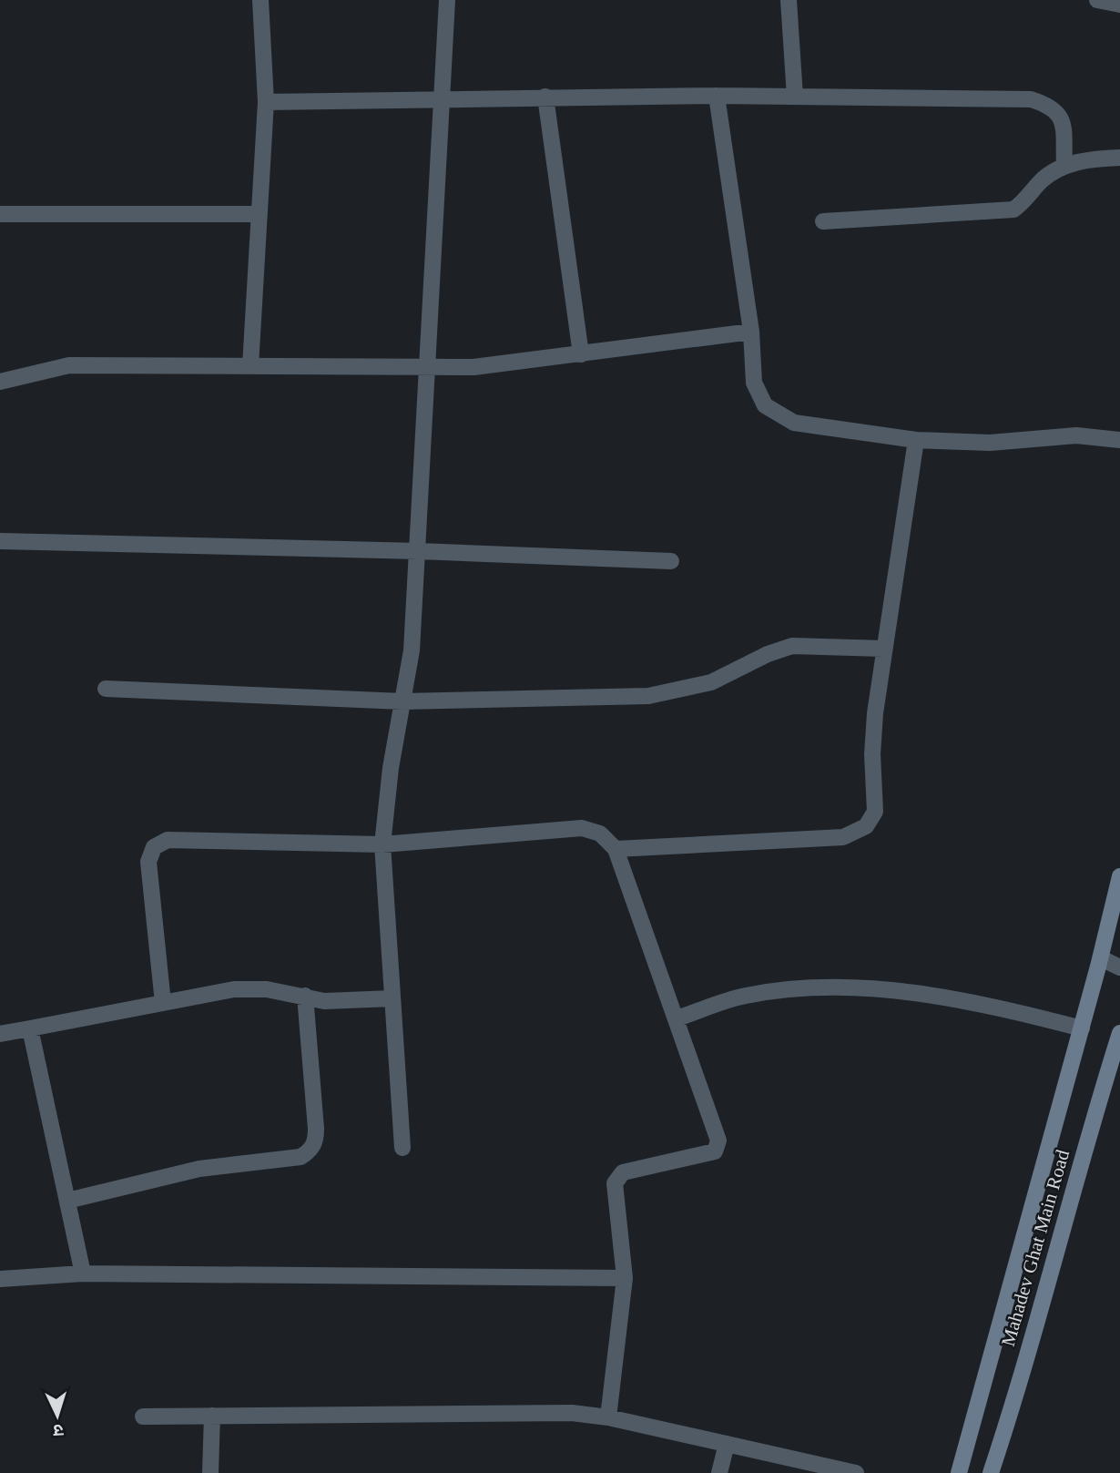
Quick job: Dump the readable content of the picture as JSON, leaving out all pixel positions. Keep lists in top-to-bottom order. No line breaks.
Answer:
{"streets":{"street":["Mahadev Ghat Main Road"]},"north":"bottom"}
